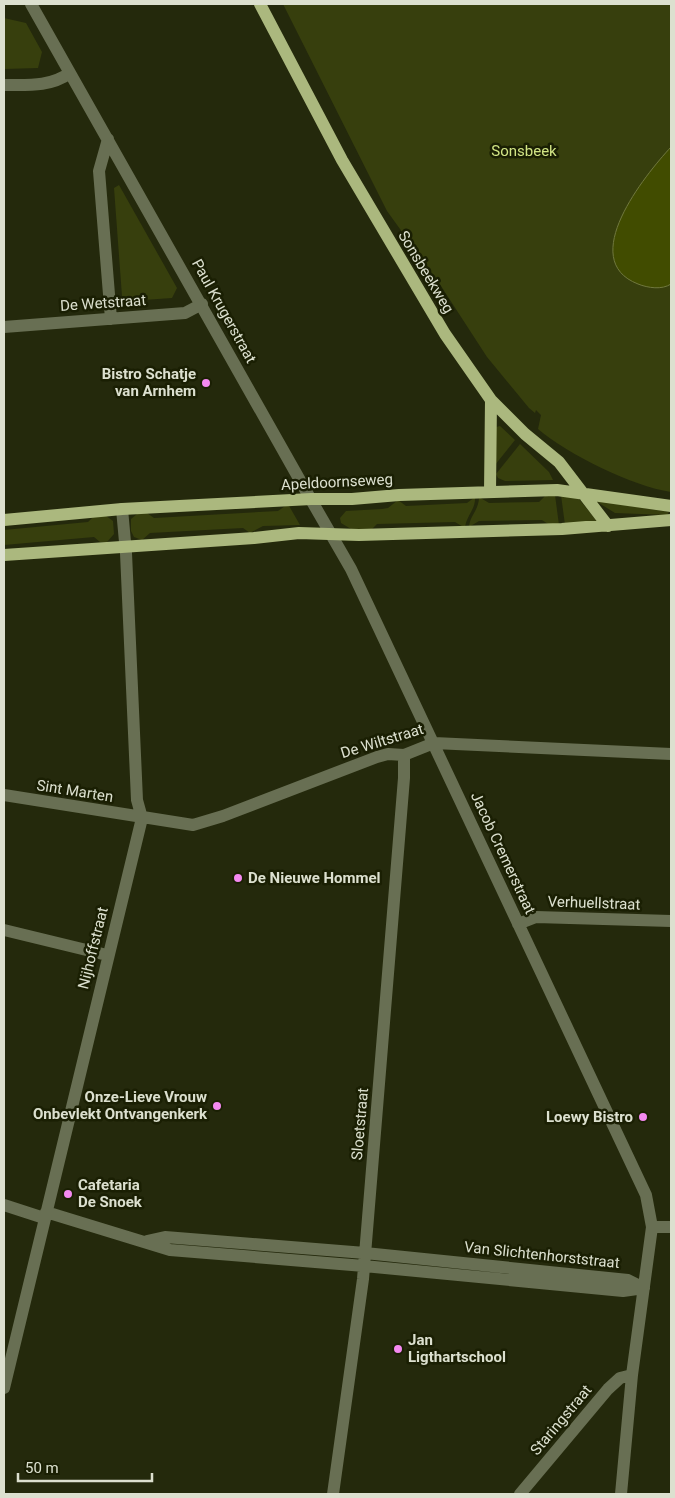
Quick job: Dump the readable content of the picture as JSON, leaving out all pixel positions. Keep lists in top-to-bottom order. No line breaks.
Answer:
{"streets":{"main road":["Sonsbeekweg","Apeldoornseweg"],"street":["De Wetstraat","Paul Krugerstraat","De Wiltstraat","Sint Marten","Jacob Cremerstraat","Verhuellstraat","Nijhoffstraat","Sloetstraat","Van Slichtenhorststraat","Staringstraat"]},"crossings":[["Sonsbeekweg","Apeldoornseweg"],["De Wetstraat","Paul Krugerstraat"],["Paul Krugerstraat","Apeldoornseweg"],["Paul Krugerstraat","Jacob Cremerstraat"],["Apeldoornseweg","Jacob Cremerstraat"],["Apeldoornseweg","Nijhoffstraat"],["De Wiltstraat","Sint Marten"],["De Wiltstraat","Jacob Cremerstraat"],["De Wiltstraat","Nijhoffstraat"],["De Wiltstraat","Sloetstraat"],["Sint Marten","Nijhoffstraat"],["Jacob Cremerstraat","Verhuellstraat"],["Jacob Cremerstraat","Van Slichtenhorststraat"],["Jacob Cremerstraat","Staringstraat"],["Nijhoffstraat","Van Slichtenhorststraat"],["Sloetstraat","Van Slichtenhorststraat"]],"parks":["Sonsbeek"],"places":["Bistro Schatje van Arnhem","De Nieuwe Hommel","Onze-Lieve Vrouw Onbevlekt Ontvangenkerk","Loewy Bistro","Cafetaria De Snoek","Jan Ligthartschool"],"scale_bar":"50 m"}
